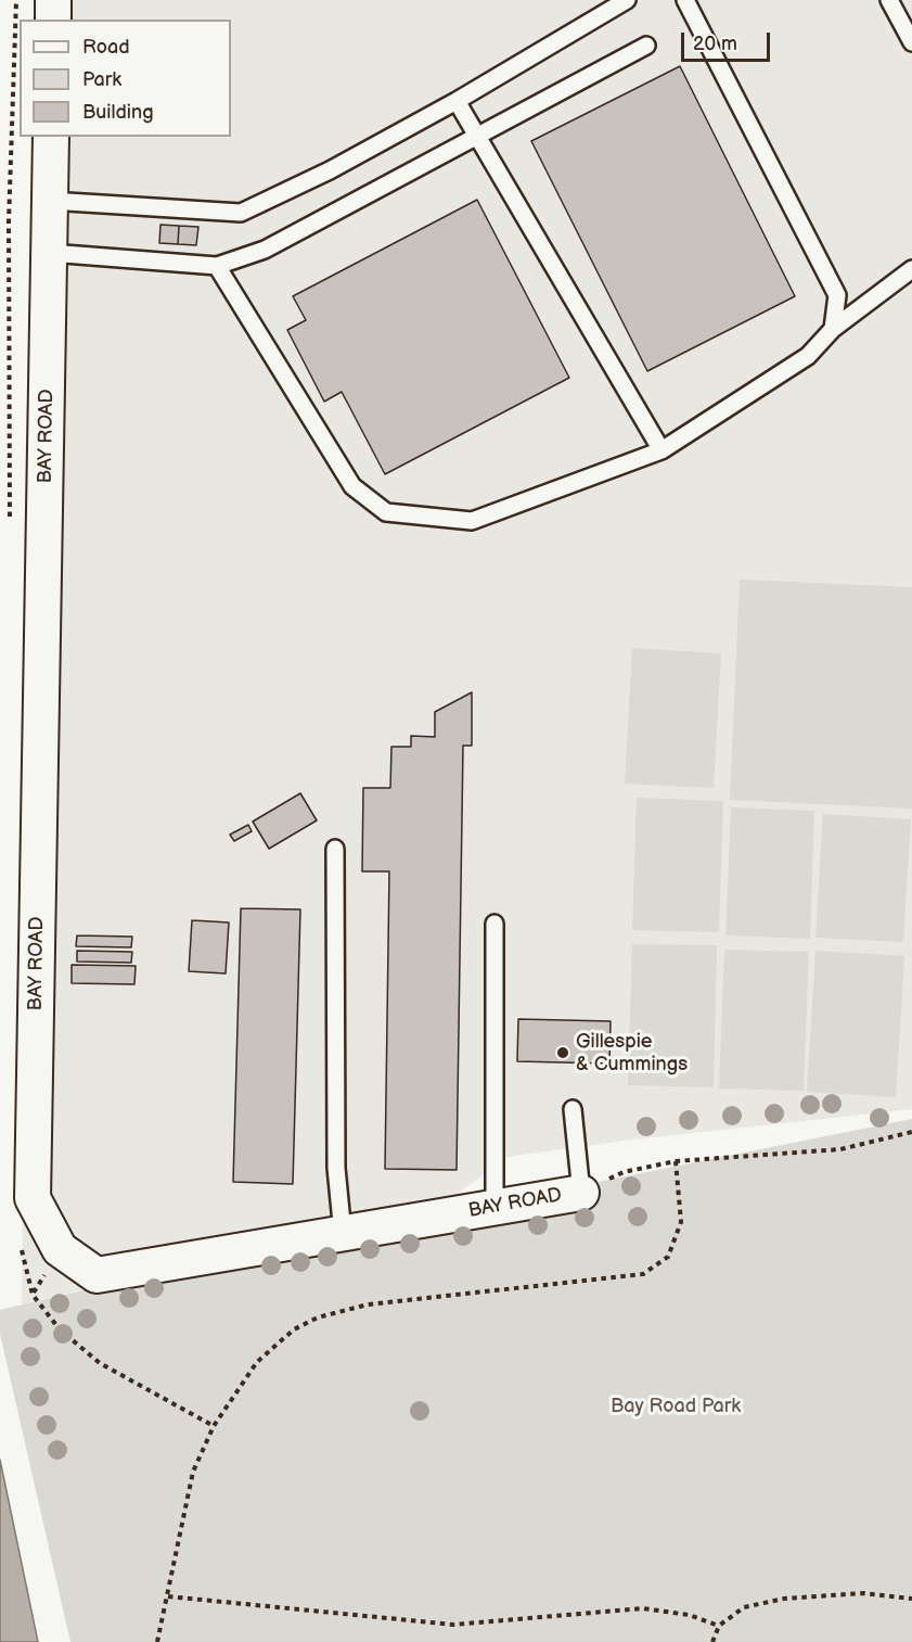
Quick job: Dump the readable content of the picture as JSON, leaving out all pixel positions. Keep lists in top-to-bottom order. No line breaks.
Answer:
{"streets":{"street":["BAY ROAD"]},"parks":["Bay Road Park"],"places":["Gillespie & Cummings"],"legend":["Road","Park","Building"],"scale_bar":"20 m"}
